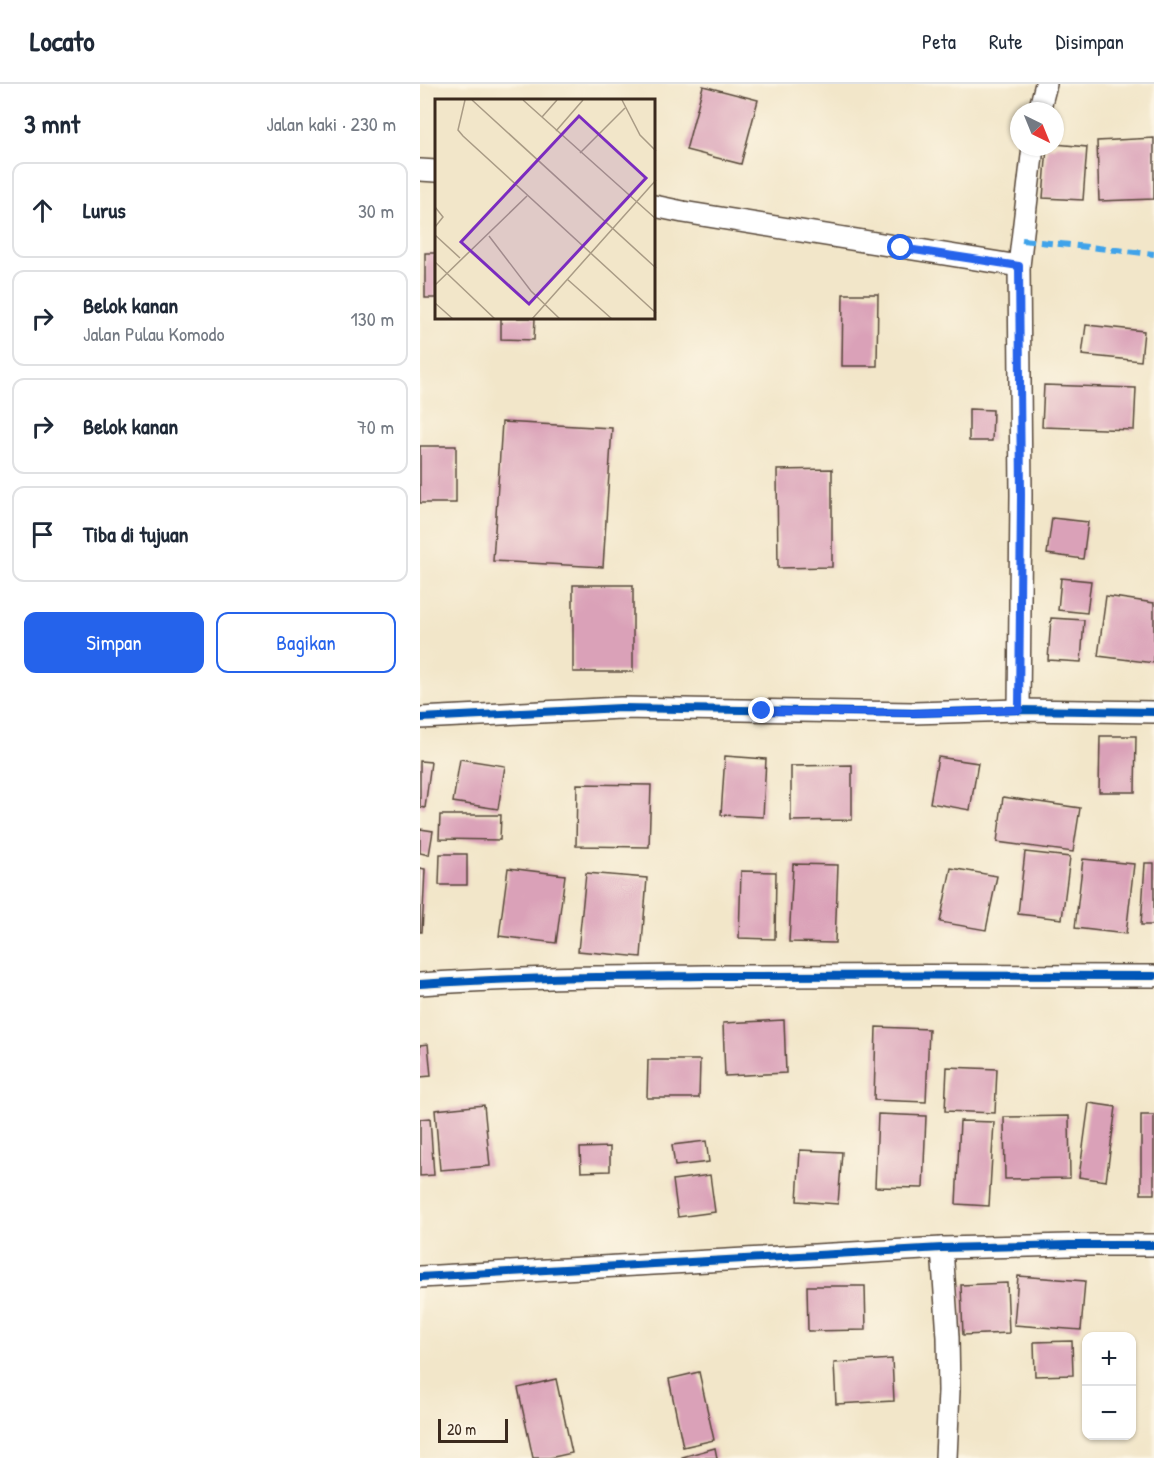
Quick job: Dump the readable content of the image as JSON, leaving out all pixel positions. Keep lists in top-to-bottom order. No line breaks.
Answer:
{"scale_bar":"20 m","north":"bottom right","page":{"header":"Locato","nav":["Peta","Rute","Disimpan"],"heading":["3 mnt","Jalan kaki · 230 m"],"list":[["Lurus","30 m"],["Belok kanan","Jalan Pulau Komodo","130 m"],["Belok kanan","70 m"],"Tiba di tujuan"],"buttons":["Simpan","Bagikan"],"map_buttons":["+","−"],"scale":"20 m"}}
